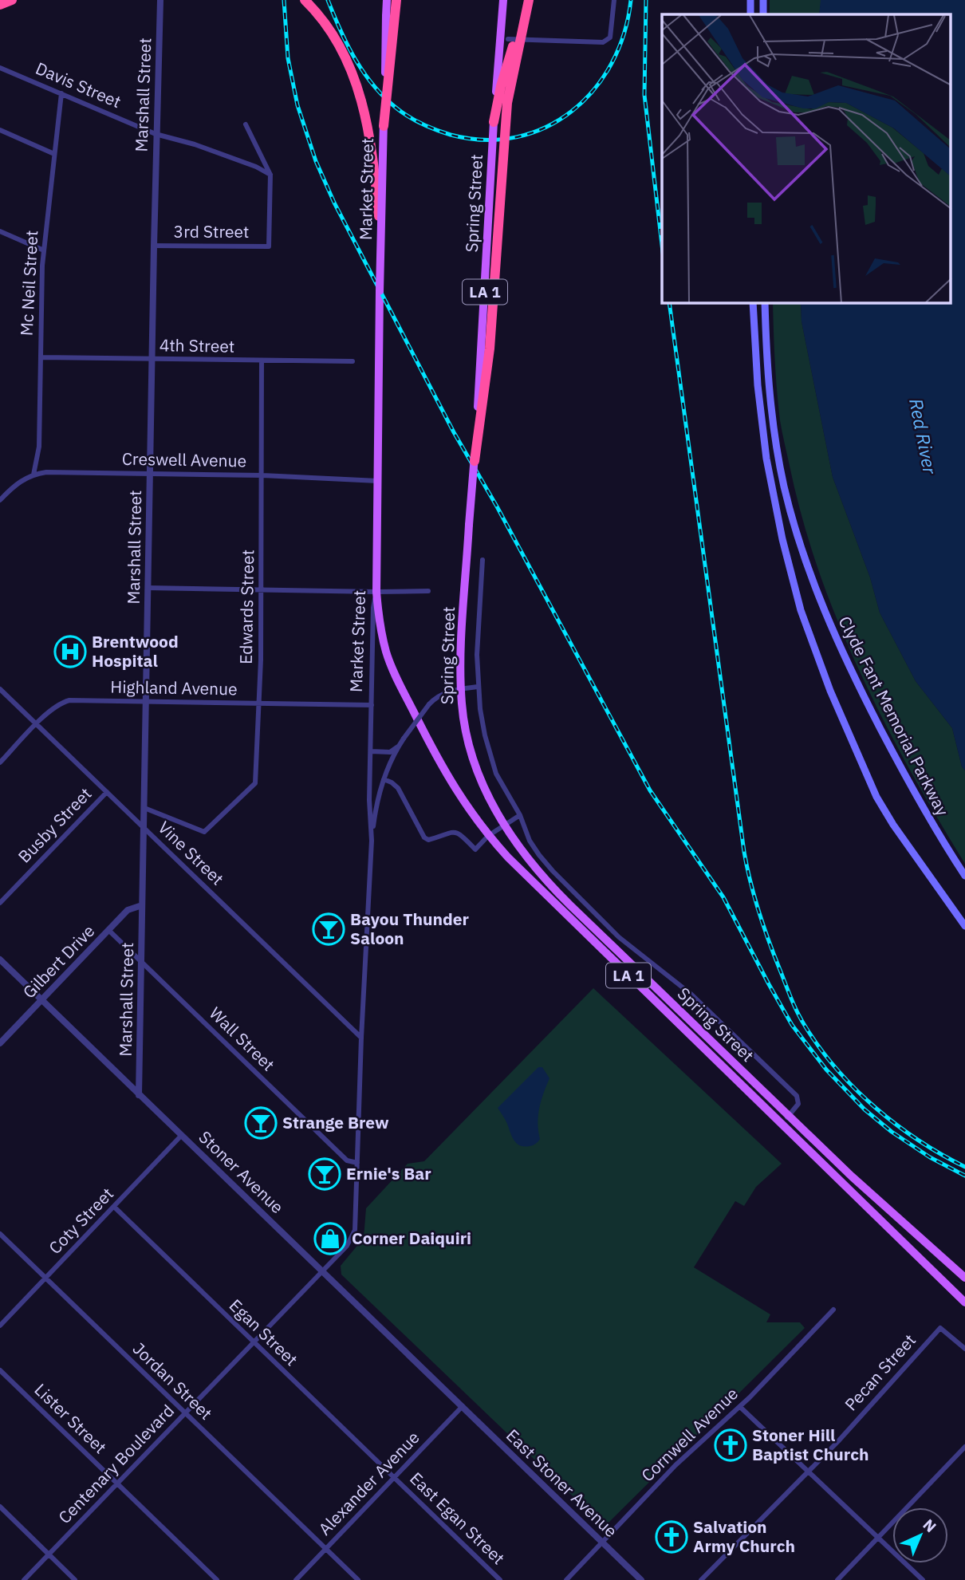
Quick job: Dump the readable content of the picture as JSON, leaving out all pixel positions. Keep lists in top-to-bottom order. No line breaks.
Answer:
{"streets":{"main road":["Market Street","Spring Street","LA 1","Clyde Fant Memorial Parkway"],"street":["Davis Street","Marshall Street","3rd Street","Mc Neil Street","4th Street","Creswell Avenue","Edwards Street","Highland Avenue","Busby Street","Vine Street","Gilbert Drive","Wall Street","Stoner Avenue","Coty Street","Egan Street","Pecan Street","Jordan Street","Lister Street","Cornwell Avenue","Centenary Boulevard","Alexander Avenue","East Stoner Avenue","East Egan Street"]},"crossings":[["Davis Street","Marshall Street"],["Davis Street","3rd Street"],["Davis Street","Mc Neil Street"],["Marshall Street","3rd Street"],["Marshall Street","4th Street"],["Marshall Street","Creswell Avenue"],["Marshall Street","Edwards Street"],["Marshall Street","Highland Avenue"],["Marshall Street","Vine Street"],["Marshall Street","Gilbert Drive"],["Marshall Street","Wall Street"],["Marshall Street","Stoner Avenue"],["Market Street","Spring Street"],["Market Street","Creswell Avenue"],["Market Street","Highland Avenue"],["Market Street","Vine Street"],["Market Street","Wall Street"],["Market Street","Stoner Avenue"],["Market Street","Centenary Boulevard"],["Mc Neil Street","4th Street"],["Mc Neil Street","Creswell Avenue"],["4th Street","Edwards Street"],["Creswell Avenue","Edwards Street"],["Edwards Street","Highland Avenue"],["Highland Avenue","Vine Street"],["Busby Street","Vine Street"],["Gilbert Drive","Wall Street"],["Gilbert Drive","Stoner Avenue"],["Stoner Avenue","Coty Street"],["Stoner Avenue","Centenary Boulevard"],["Stoner Avenue","Alexander Avenue"],["Stoner Avenue","East Stoner Avenue"],["Coty Street","Egan Street"],["Coty Street","Jordan Street"],["Egan Street","Centenary Boulevard"],["Egan Street","Alexander Avenue"],["Egan Street","East Egan Street"],["Jordan Street","Centenary Boulevard"],["Jordan Street","Alexander Avenue"],["Lister Street","Centenary Boulevard"],["Cornwell Avenue","East Stoner Avenue"],["Alexander Avenue","East Stoner Avenue"],["Alexander Avenue","East Egan Street"]],"water":["Red River"],"places":{"hospital":["Brentwood Hospital"],"bar":["Bayou Thunder Saloon","Strange Brew","Ernie's Bar"],"shop":["Corner Daiquiri"],"church":["Stoner Hill Baptist Church","Salvation Army Church"]},"north":"top right"}
